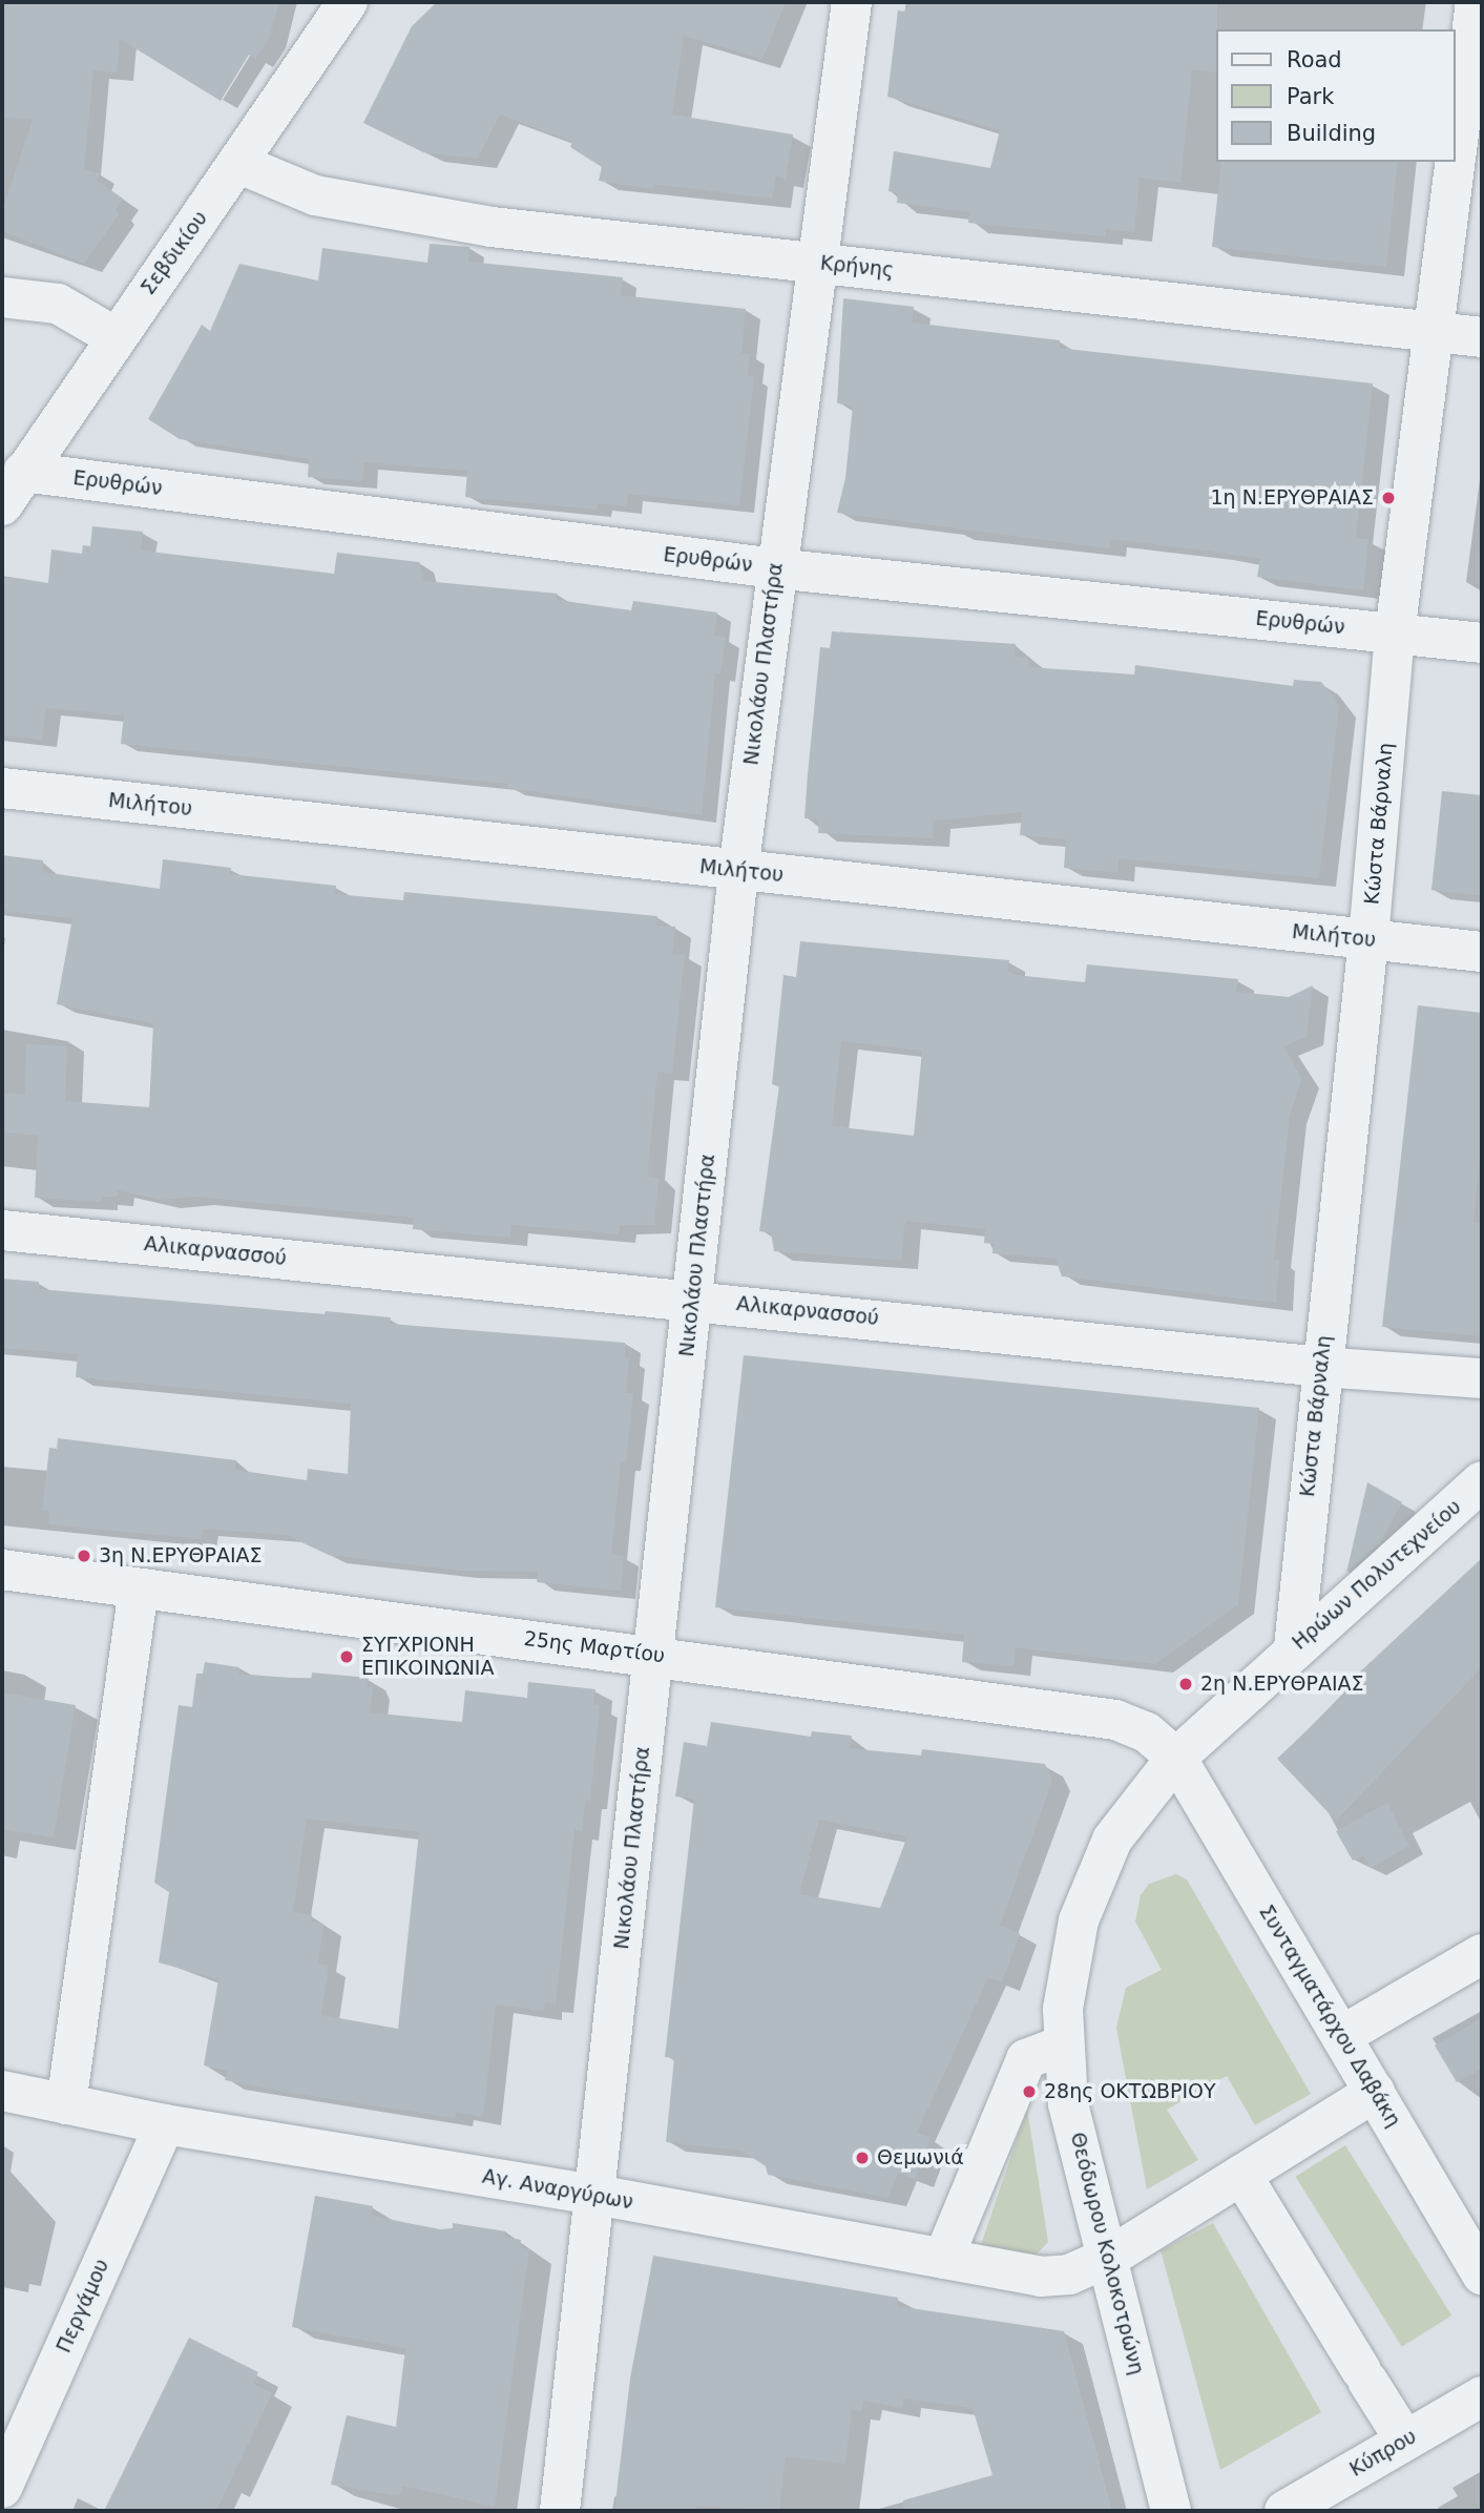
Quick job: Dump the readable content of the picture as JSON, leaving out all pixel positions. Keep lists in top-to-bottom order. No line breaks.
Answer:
{"streets":{"street":["Σεβδικίου","Κρήνης","Ερυθρών","Νικολάου Πλαστήρα","Μιλήτου","Κώστα Βάρναλη","Αλικαρνασσού","Ηρώων Πολυτεχνείου","25ης Μαρτίου","Συνταγματάρχου Δαβάκη","Αγ. Αναργύρων","Θεόδωρου Κολοκοτρώνη","Περγάμου","Κύπρου"]},"crossings":[["Σεβδικίου","Κρήνης"],["Σεβδικίου","Ερυθρών"],["Κρήνης","Νικολάου Πλαστήρα"],["Κρήνης","Κώστα Βάρναλη"],["Ερυθρών","Νικολάου Πλαστήρα"],["Ερυθρών","Κώστα Βάρναλη"],["Νικολάου Πλαστήρα","Μιλήτου"],["Νικολάου Πλαστήρα","Αλικαρνασσού"],["Νικολάου Πλαστήρα","25ης Μαρτίου"],["Νικολάου Πλαστήρα","Αγ. Αναργύρων"],["Μιλήτου","Κώστα Βάρναλη"],["Κώστα Βάρναλη","Αλικαρνασσού"],["Κώστα Βάρναλη","Ηρώων Πολυτεχνείου"],["Ηρώων Πολυτεχνείου","25ης Μαρτίου"],["Ηρώων Πολυτεχνείου","Συνταγματάρχου Δαβάκη"],["Ηρώων Πολυτεχνείου","Θεόδωρου Κολοκοτρώνη"],["25ης Μαρτίου","Συνταγματάρχου Δαβάκη"],["25ης Μαρτίου","Θεόδωρου Κολοκοτρώνη"],["Συνταγματάρχου Δαβάκη","Αγ. Αναργύρων"],["Συνταγματάρχου Δαβάκη","Θεόδωρου Κολοκοτρώνη"],["Αγ. Αναργύρων","Θεόδωρου Κολοκοτρώνη"],["Αγ. Αναργύρων","Περγάμου"]],"places":["1η Ν.ΕΡΥΘΡΑΙΑΣ","3η Ν.ΕΡΥΘΡΑΙΑΣ","ΣΥΓΧΡΙΟΝΗ ΕΠΙΚΟΙΝΩΝΙΑ","2η Ν.ΕΡΥΘΡΑΙΑΣ","28ης ΟΚΤΩΒΡΙΟΥ","Θεμωνιά"],"legend":["Road","Park","Building"]}
